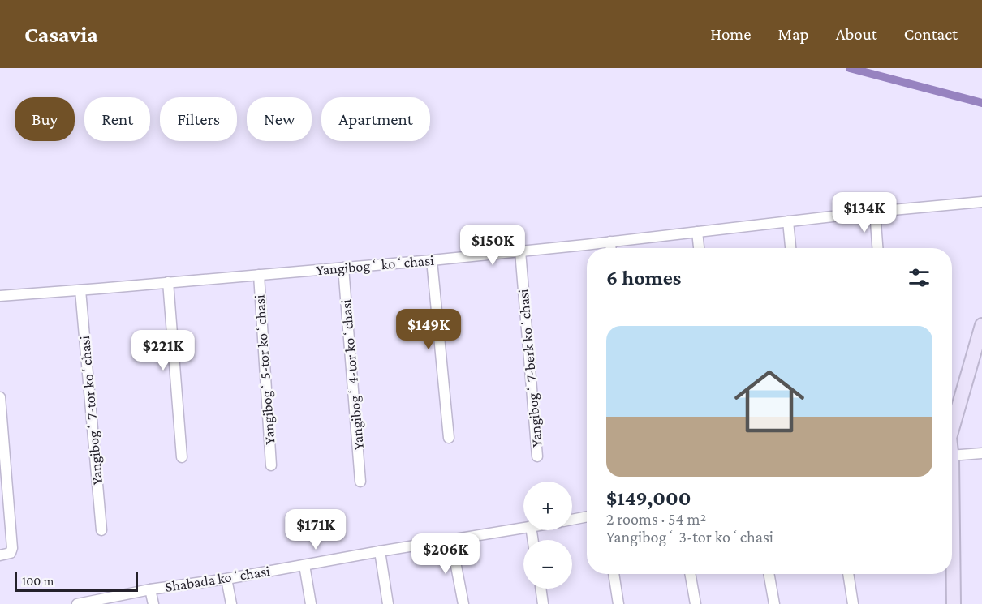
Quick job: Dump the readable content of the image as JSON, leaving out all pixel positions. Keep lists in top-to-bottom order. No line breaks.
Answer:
{"streets":{"street":["Yangibogʻ koʻchasi","Yangibogʻ 7-berk koʻchasi","Yangibogʻ 5-tor koʻchasi","Yangibogʻ 4-tor koʻchasi","Yangibogʻ 7-tor koʻchasi","Shabada koʻchasi"]},"crossings":[["Yangibogʻ koʻchasi","Yangibogʻ 7-berk koʻchasi"],["Yangibogʻ koʻchasi","Yangibogʻ 5-tor koʻchasi"],["Yangibogʻ koʻchasi","Yangibogʻ 4-tor koʻchasi"],["Yangibogʻ koʻchasi","Yangibogʻ 7-tor koʻchasi"]],"scale_bar":"100 m","page":{"header":"Casavia","nav":["Home","Map","About","Contact"],"chip":["Buy","Rent","Filters","New","Apartment"],"price":["$134K","$150K","$149K","$221K","$171K","$206K"],"heading":"6 homes","list":[{"name":"$149,000","note":"2 rooms · 54 m² · Yangibogʻ 3-tor koʻchasi"}],"map_buttons":["+","−"],"scale":"100 m"}}
